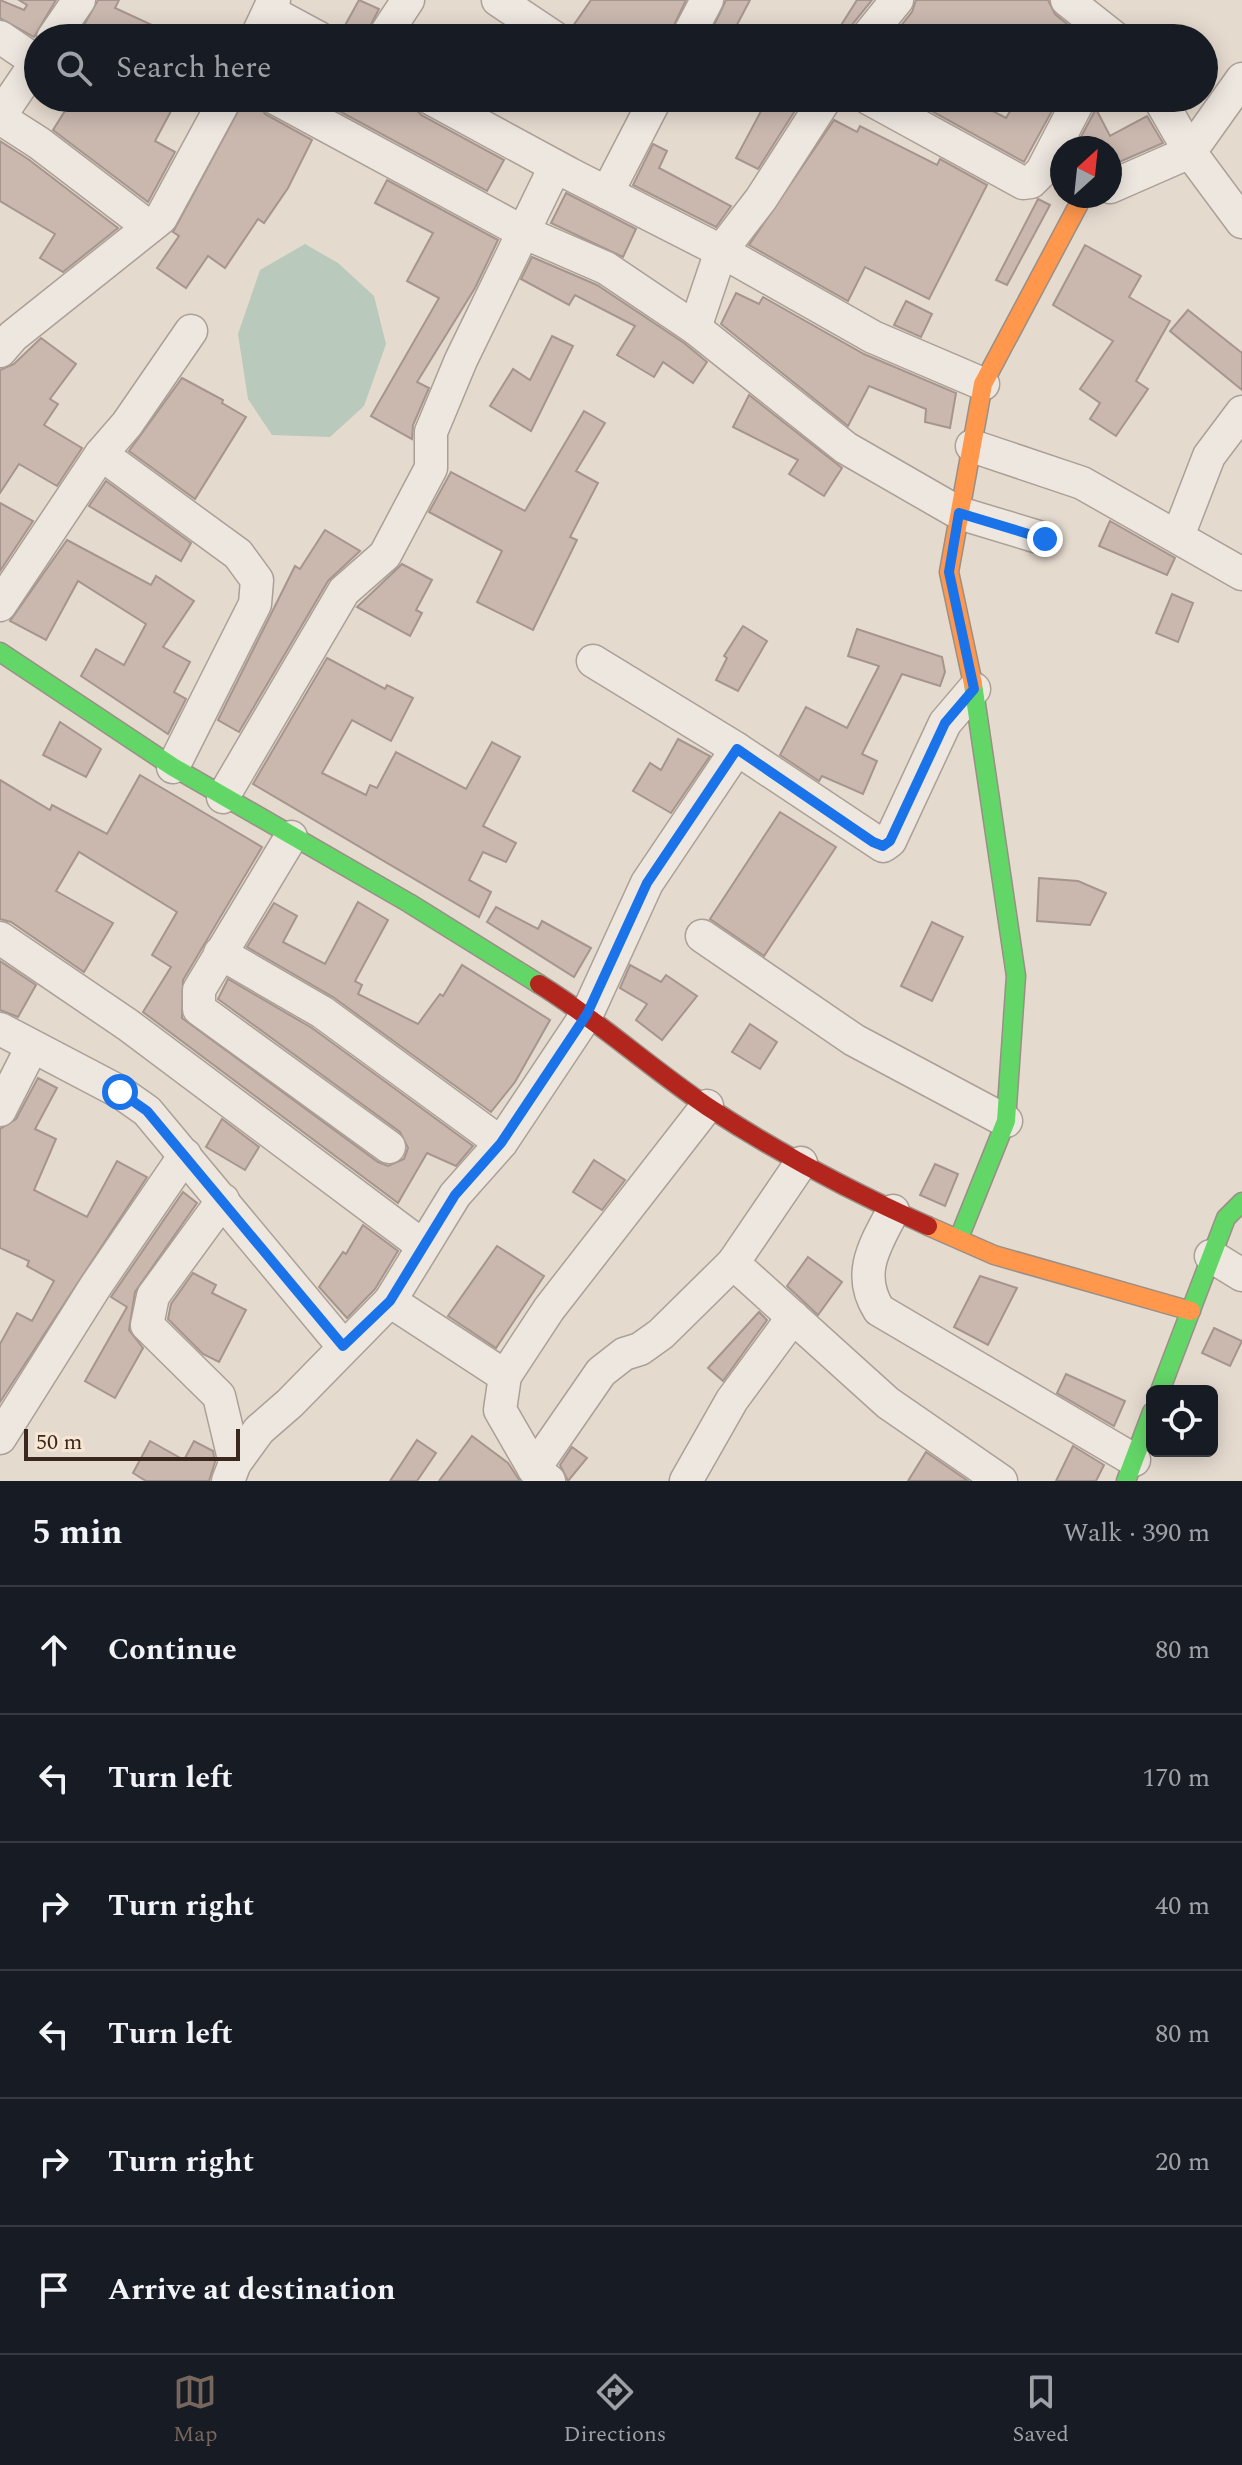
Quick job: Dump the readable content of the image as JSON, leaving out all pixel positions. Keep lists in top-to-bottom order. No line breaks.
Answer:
{"scale_bar":"50 m","north":"top right","page":{"search":"Search here","scale":"50 m","heading":["5 min","Walk · 390 m"],"list":[["Continue","80 m"],["Turn left","170 m"],["Turn right","40 m"],["Turn left","80 m"],["Turn right","20 m"],"Arrive at destination"],"nav":["Map","Directions","Saved"]}}
